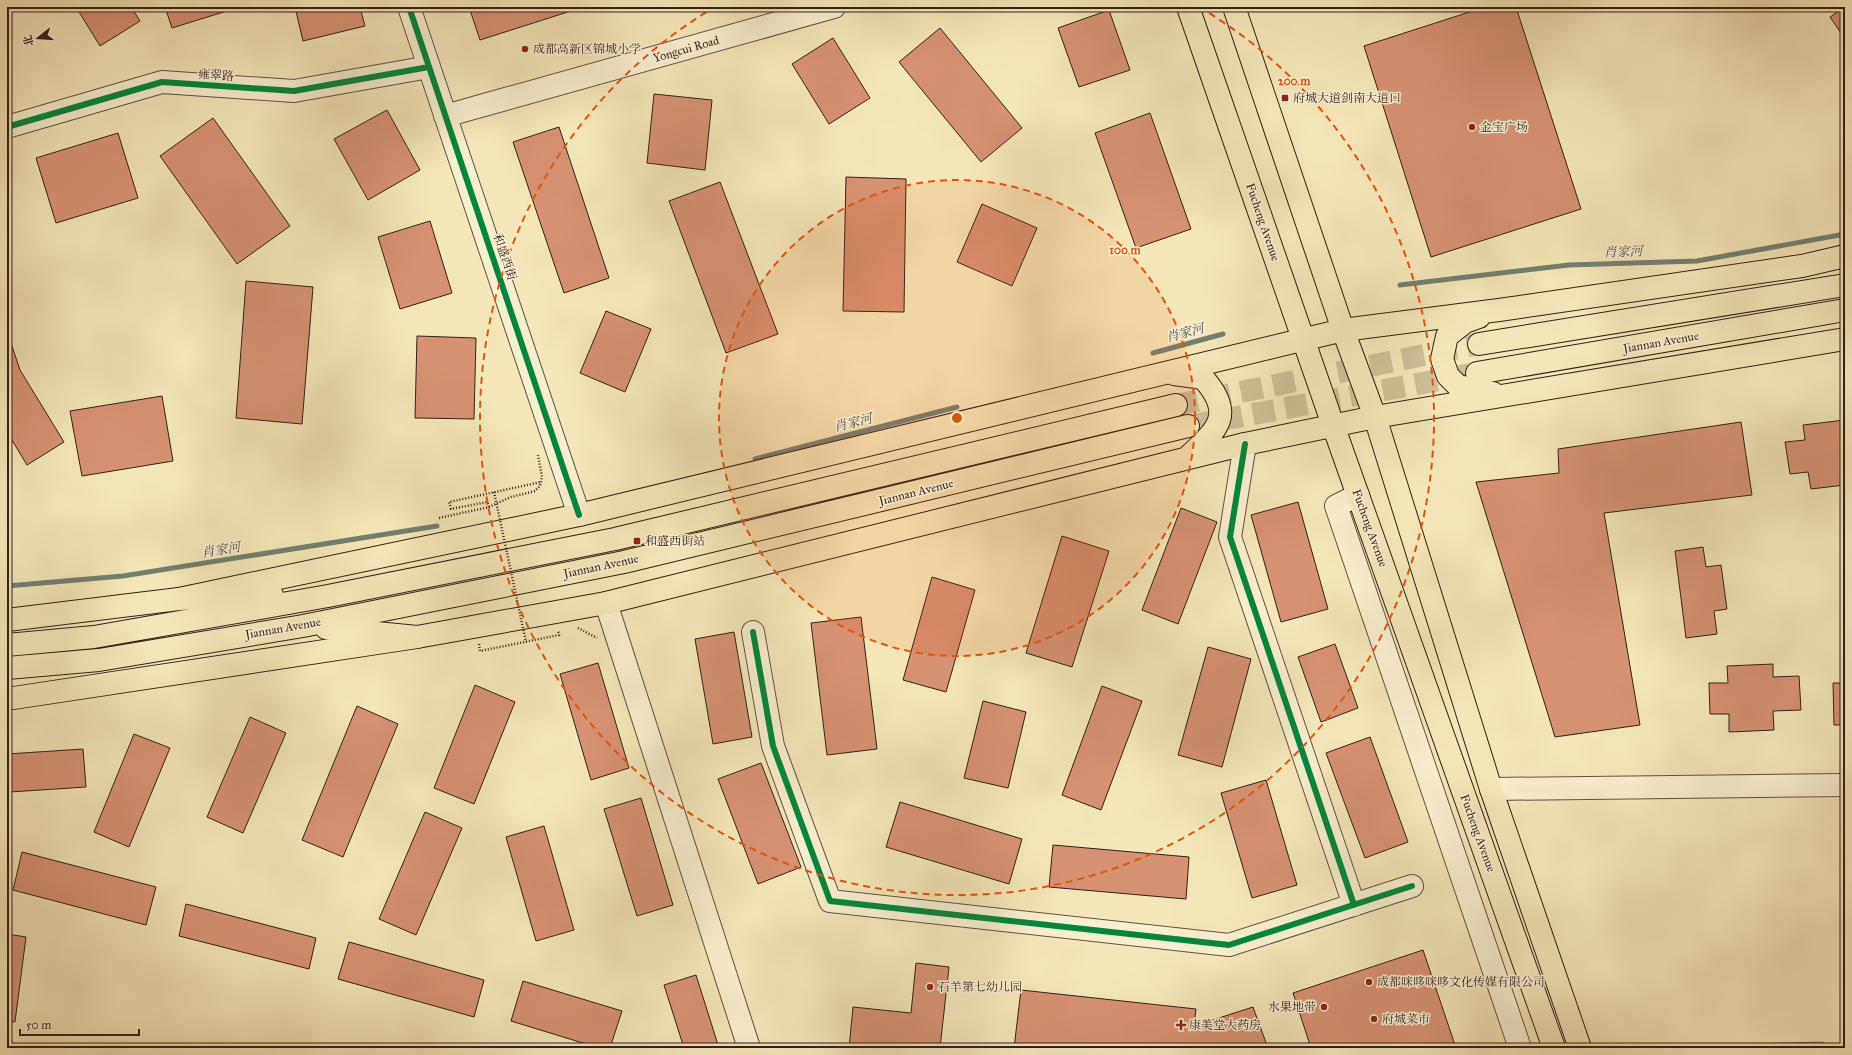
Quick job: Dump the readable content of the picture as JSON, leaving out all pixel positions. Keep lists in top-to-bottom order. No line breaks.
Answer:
{"streets":{"main road":["Fucheng Avenue","Jiannan Avenue"],"street":["Yongcui Road","雍翠路","和盛西街"]},"crossings":[["Yongcui Road","和盛西街"],["雍翠路","和盛西街"]],"water":["肖家河"],"places":{"other":["成都高新区锦城小学","金宝广场","成都咪哆咪哆文化传媒有限公司","石羊第七幼儿园","水果地带","府城菜市"],"transit":["府城大道剑南大道口","和盛西街站"],"health":["康美堂大药房"]},"scale_bar":"50 m","north":"left","rings":["200 m","100 m"]}
